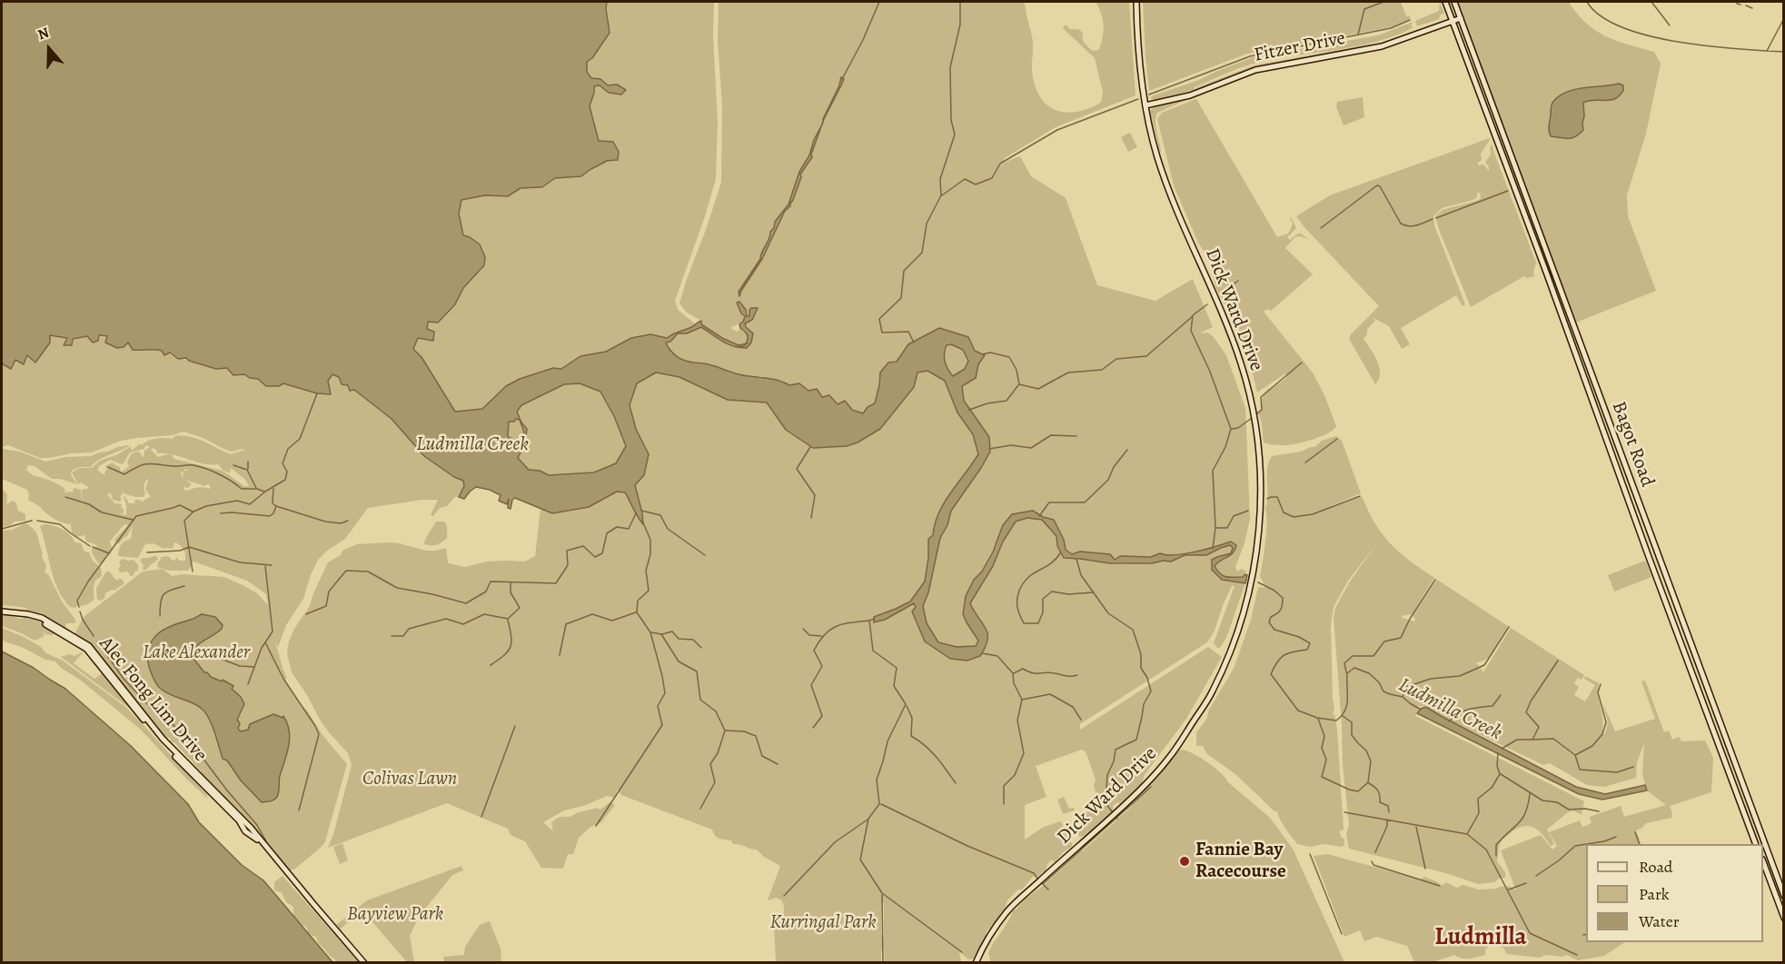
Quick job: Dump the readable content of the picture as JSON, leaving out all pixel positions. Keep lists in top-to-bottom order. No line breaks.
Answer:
{"streets":{"street":["Fitzer Drive","Dick Ward Drive","Bagot Road","Alec Fong Lim Drive"]},"crossings":[["Fitzer Drive","Dick Ward Drive"],["Fitzer Drive","Bagot Road"]],"districts":["Ludmilla"],"water":["Ludmilla Creek"],"parks":["Lake Alexander","Colivas Lawn","Bayview Park","Kurringal Park"],"places":["Fannie Bay Racecourse"],"legend":["Road","Park","Water"],"north":"top"}
